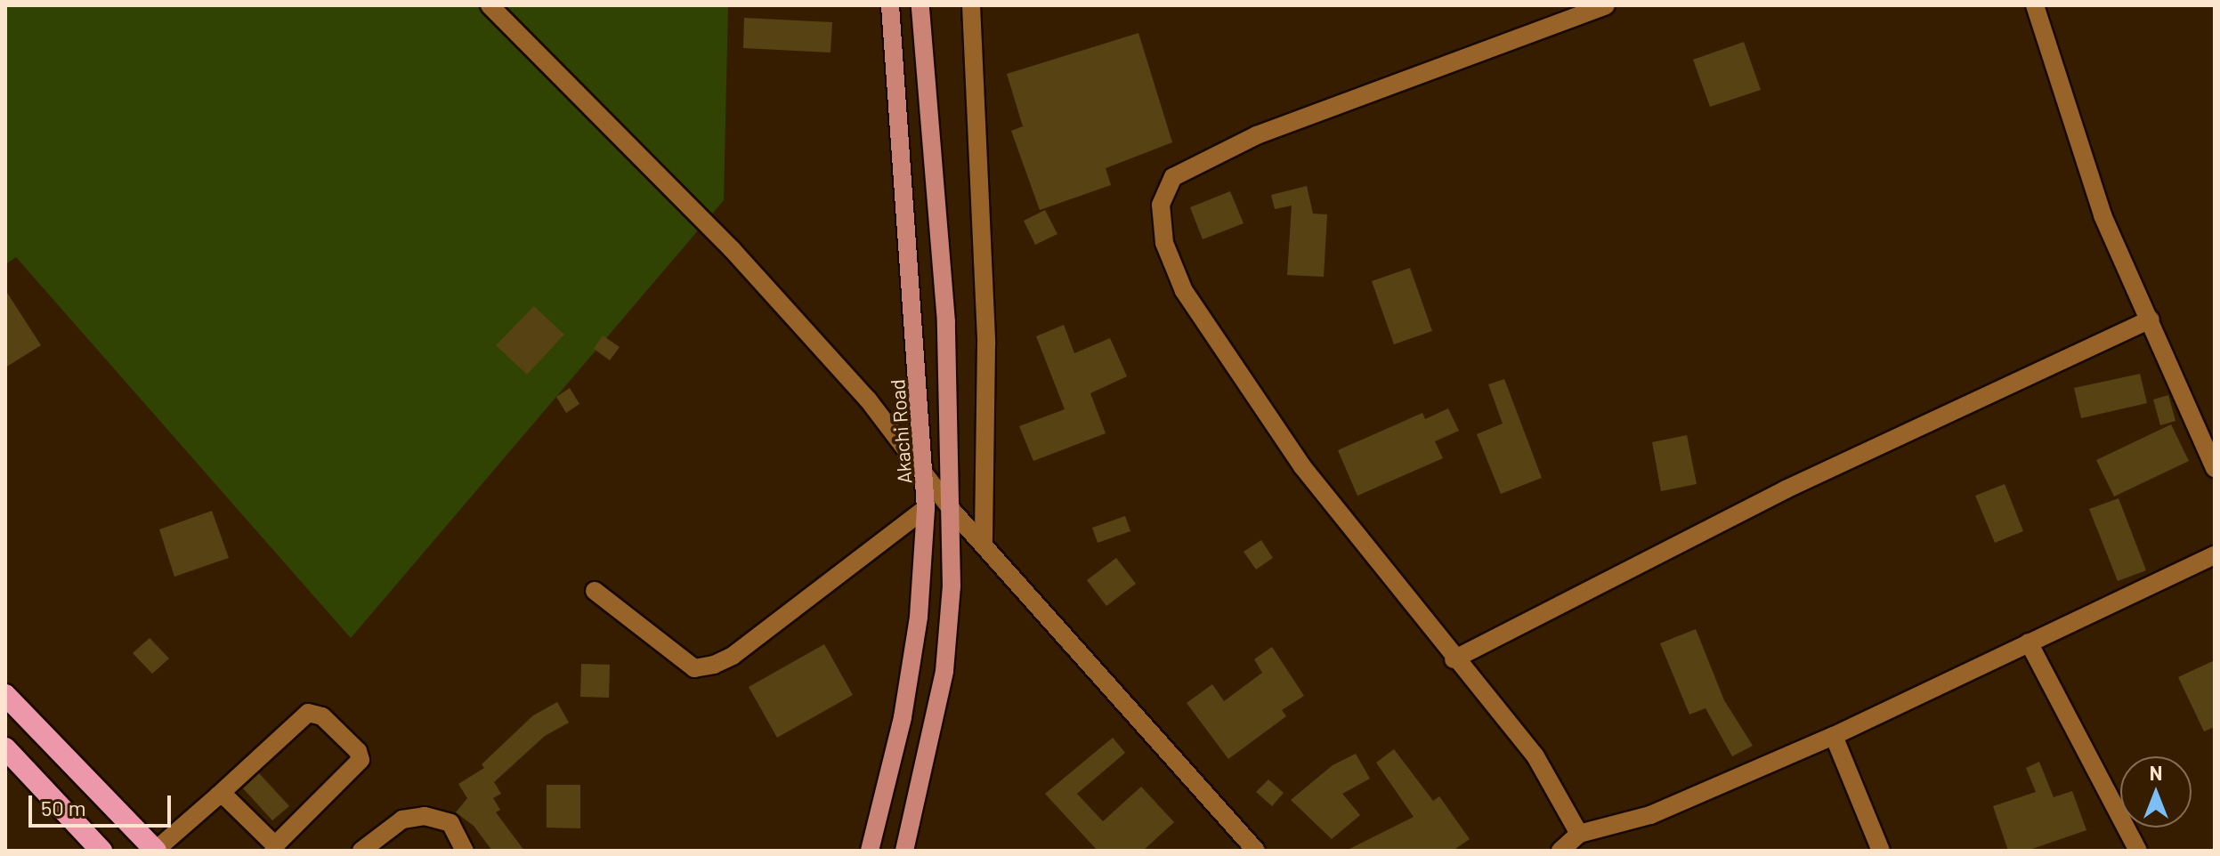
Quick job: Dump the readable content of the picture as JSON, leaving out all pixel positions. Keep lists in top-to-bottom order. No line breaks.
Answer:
{"streets":{"main road":["Akachi Road"]},"scale_bar":"50 m","north":"top"}
